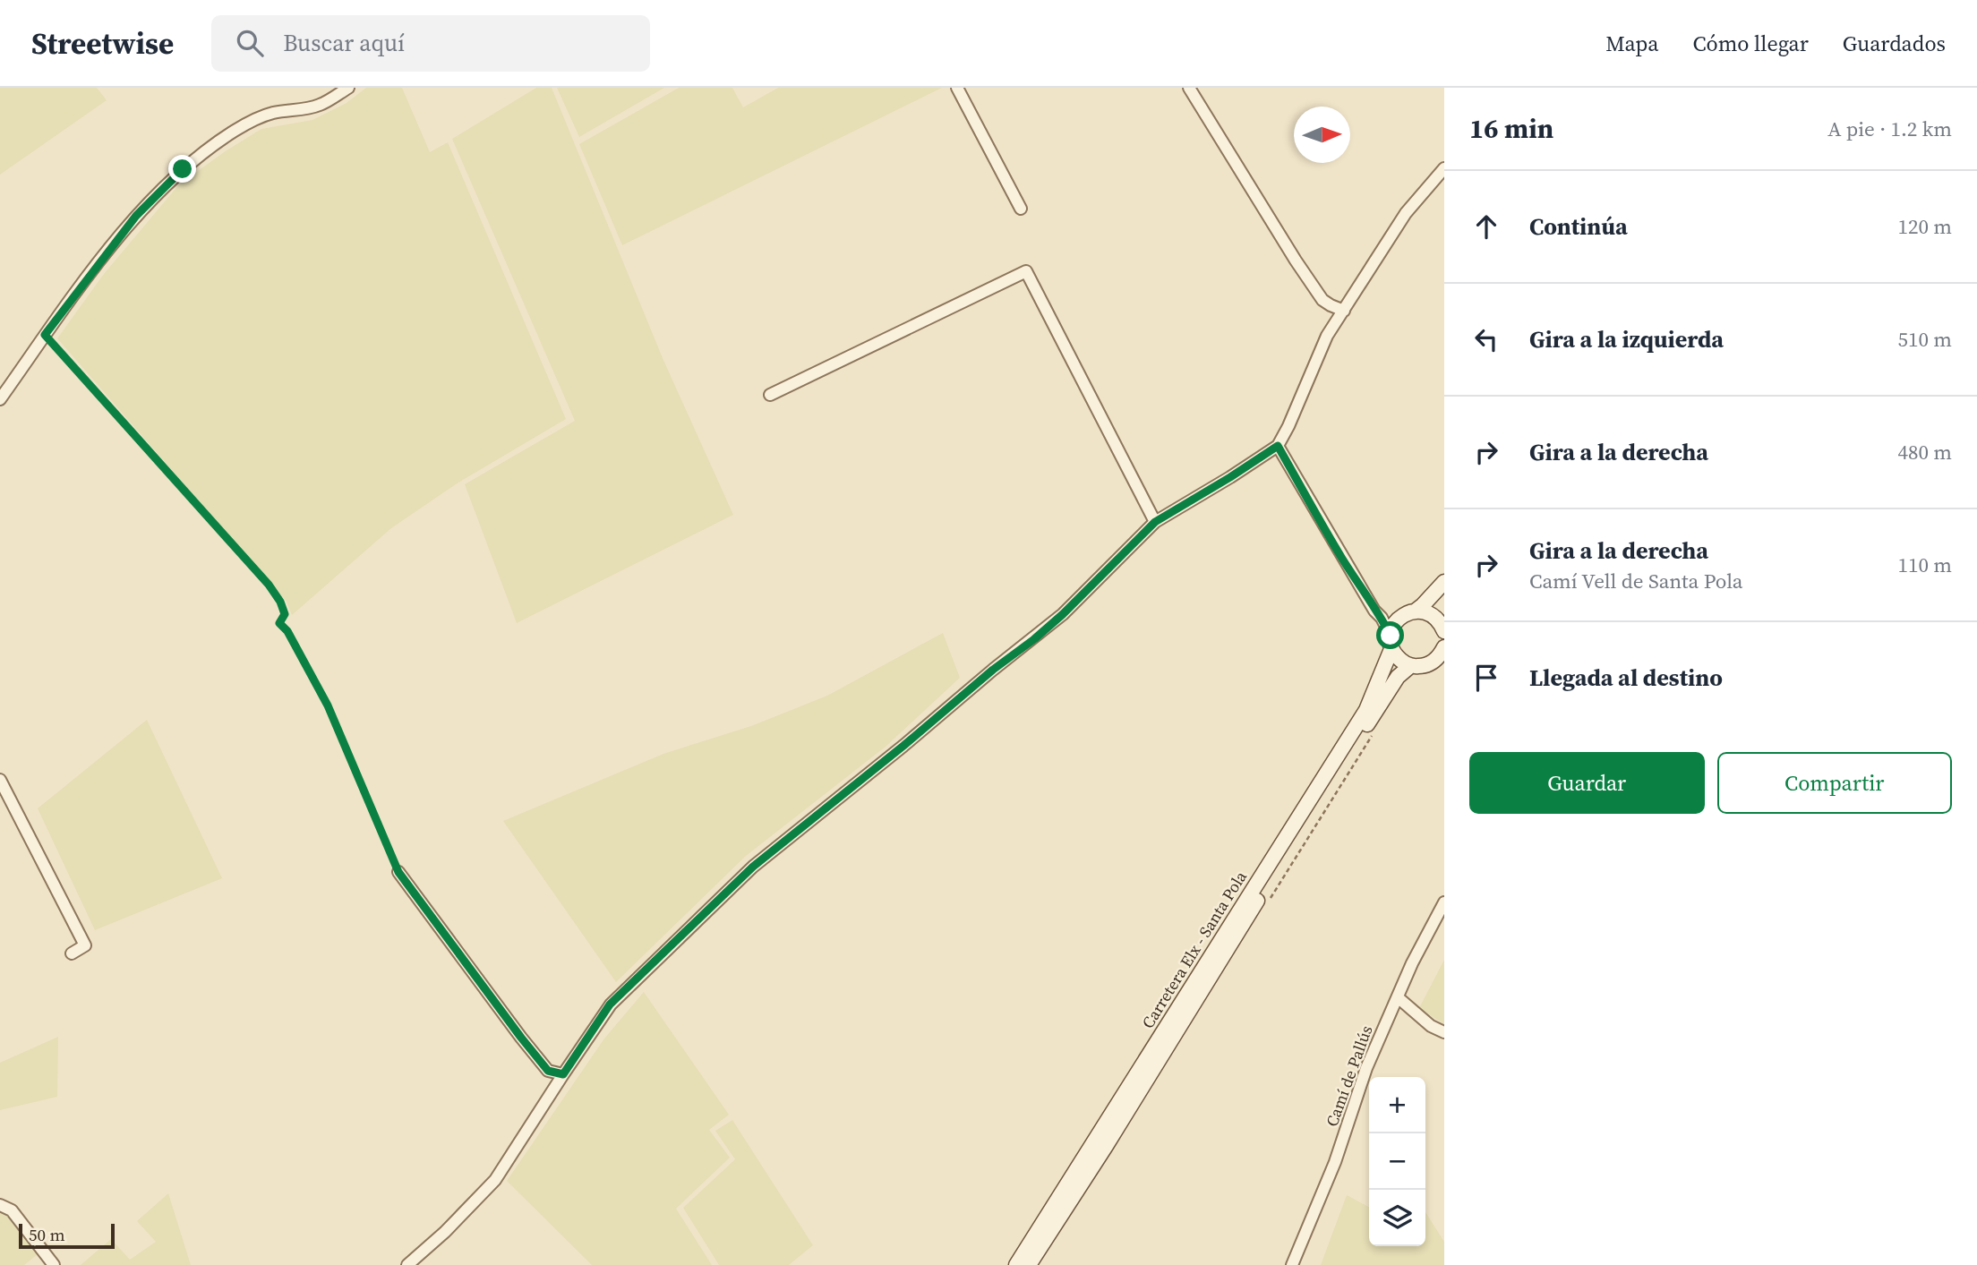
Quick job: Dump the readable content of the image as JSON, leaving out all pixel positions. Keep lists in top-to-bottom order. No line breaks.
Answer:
{"streets":{"main road":["Carretera Elx - Santa Pola"],"street":["Camí de Pallús"]},"scale_bar":"50 m","north":"right","page":{"header":"Streetwise","search":"Buscar aquí","nav":["Mapa","Cómo llegar","Guardados"],"heading":["16 min","A pie · 1.2 km"],"list":[["Continúa","120 m"],["Gira a la izquierda","510 m"],["Gira a la derecha","480 m"],["Gira a la derecha","Camí Vell de Santa Pola","110 m"],"Llegada al destino"],"buttons":["Guardar","Compartir"],"map_buttons":["+","−"],"scale":"50 m"}}
